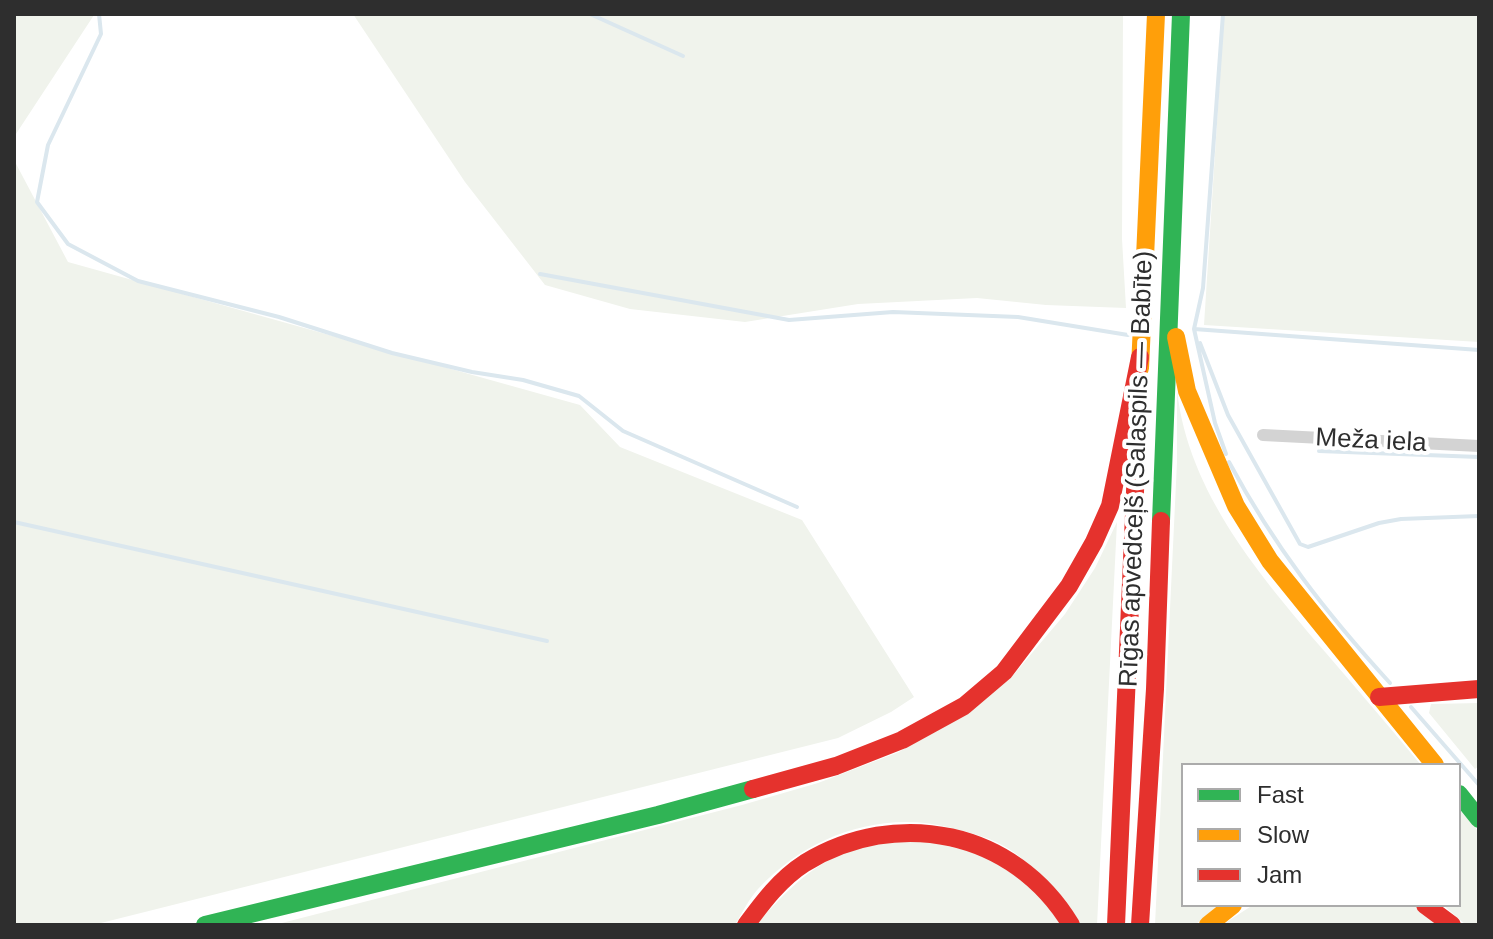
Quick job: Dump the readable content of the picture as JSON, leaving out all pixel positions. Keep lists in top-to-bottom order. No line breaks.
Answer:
{"streets":{"main road":["Rīgas apvedceļš (Salaspils — Babīte)"],"street":["Meža iela"]},"legend":["Fast","Slow","Jam"]}
